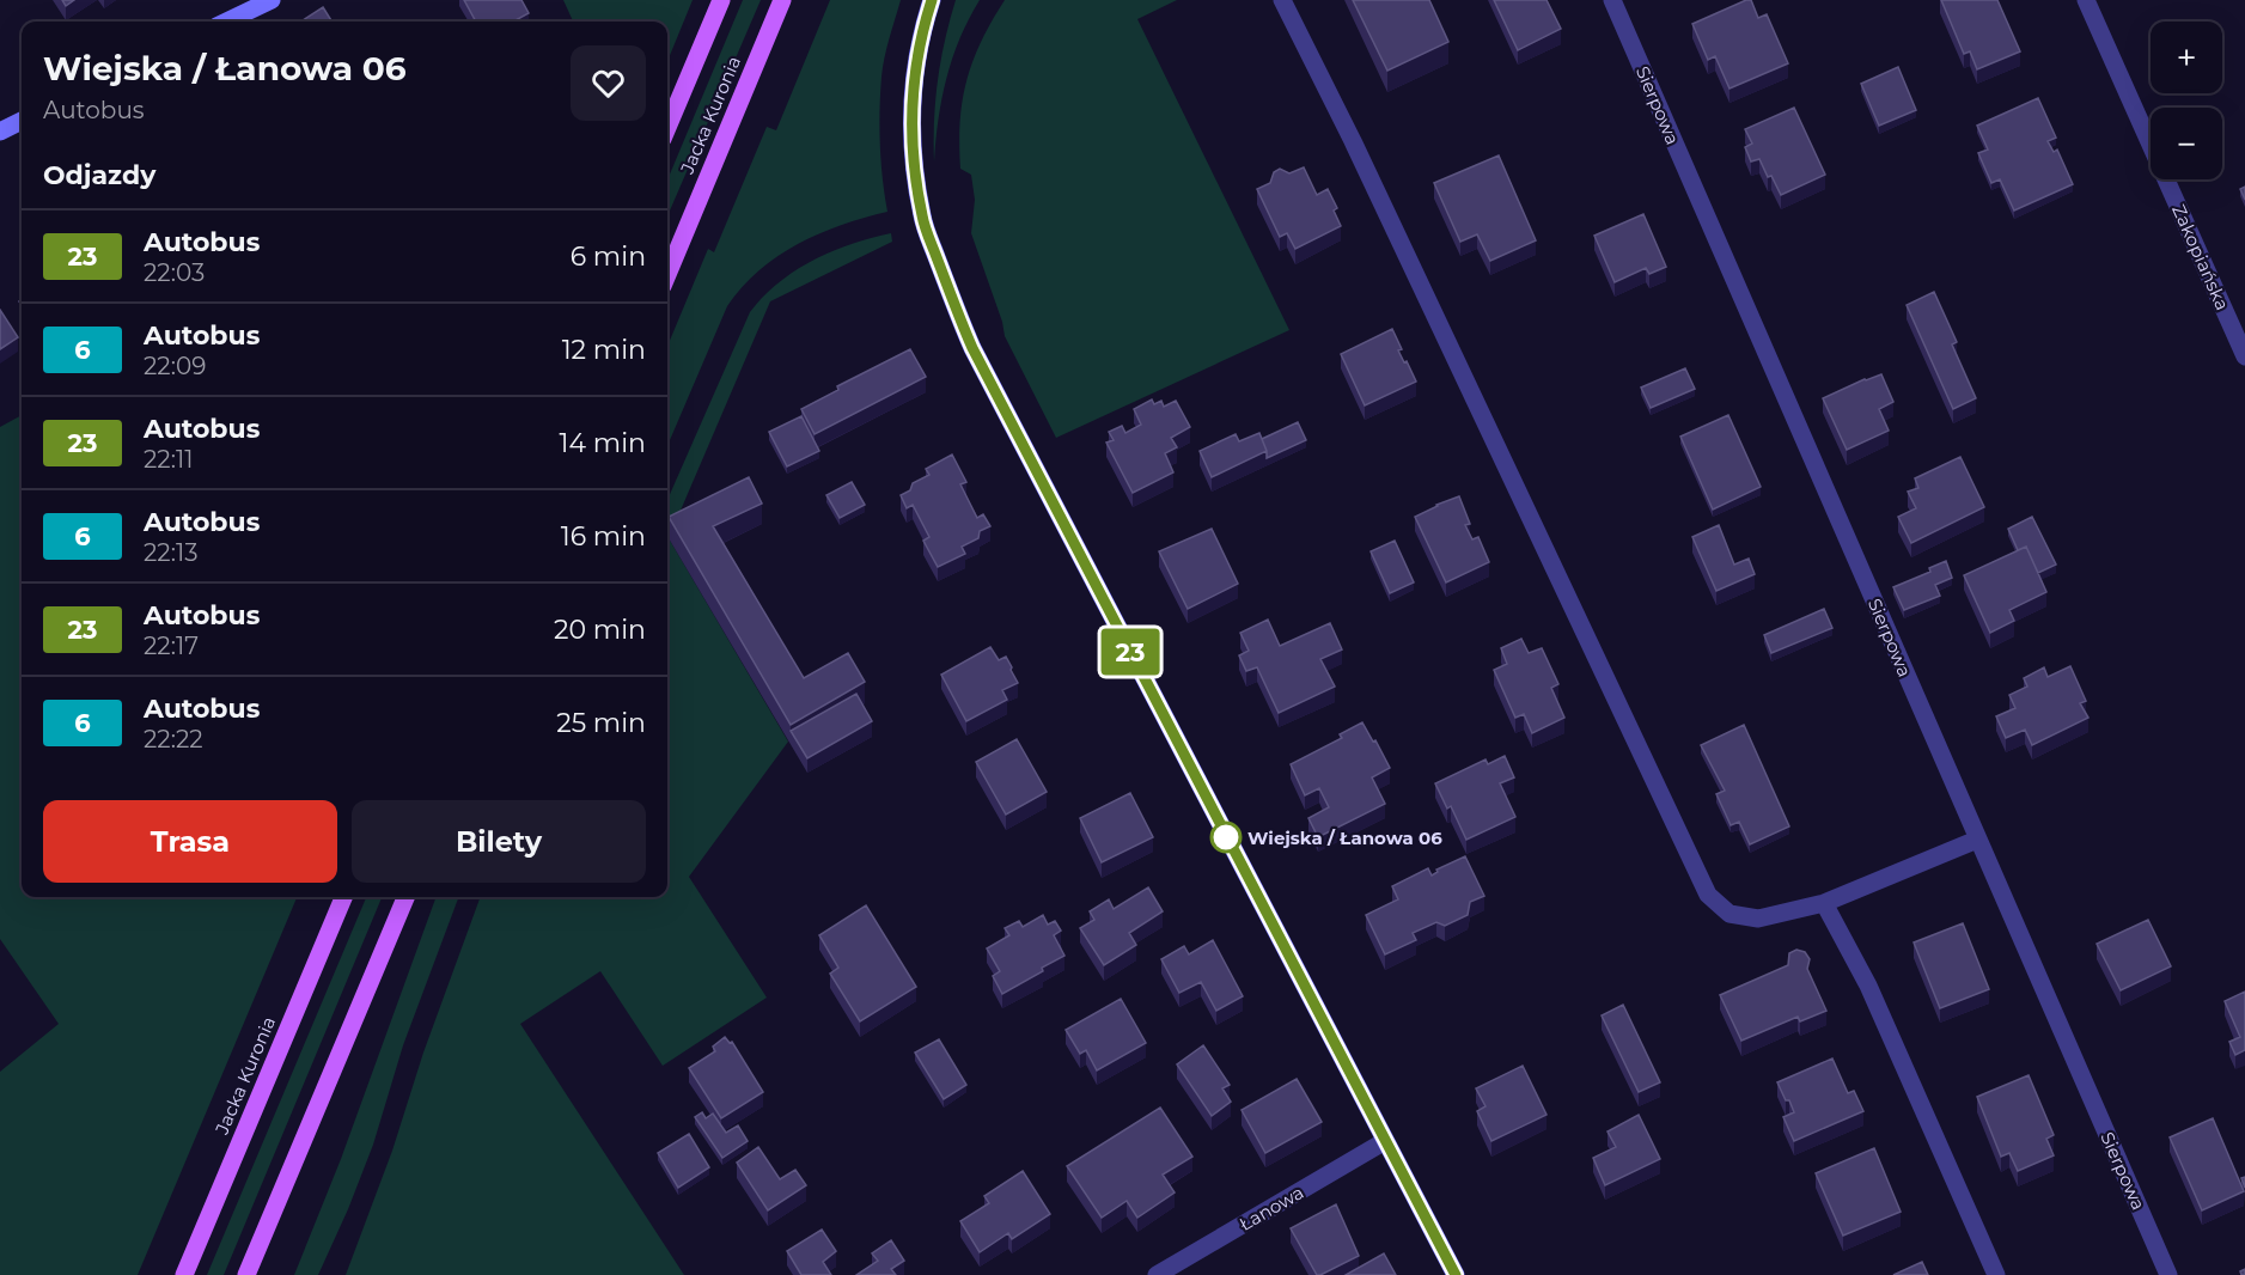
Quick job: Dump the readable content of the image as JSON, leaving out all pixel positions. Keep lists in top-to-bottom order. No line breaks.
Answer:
{"streets":{"main road":["Jacka Kuronia"],"street":["Sierpowa","Zakopiańska","Łanowa"]},"places":["Wiejska / Łanowa 06"],"lines":["bus line 23"],"page":{"on_map":"23","map_buttons":["+","−"],"heading":[["Wiejska / Łanowa 06","Autobus"],"Odjazdy"],"list":[{"mark":"23","name":"Autobus","note":"22:03","value":"6 min"},{"mark":"6","name":"Autobus","note":"22:09","value":"12 min"},{"mark":"23","name":"Autobus","note":"22:11","value":"14 min"},{"mark":"6","name":"Autobus","note":"22:13","value":"16 min"},{"mark":"23","name":"Autobus","note":"22:17","value":"20 min"},{"mark":"6","name":"Autobus","note":"22:22","value":"25 min"}],"buttons":["Trasa","Bilety"]}}
